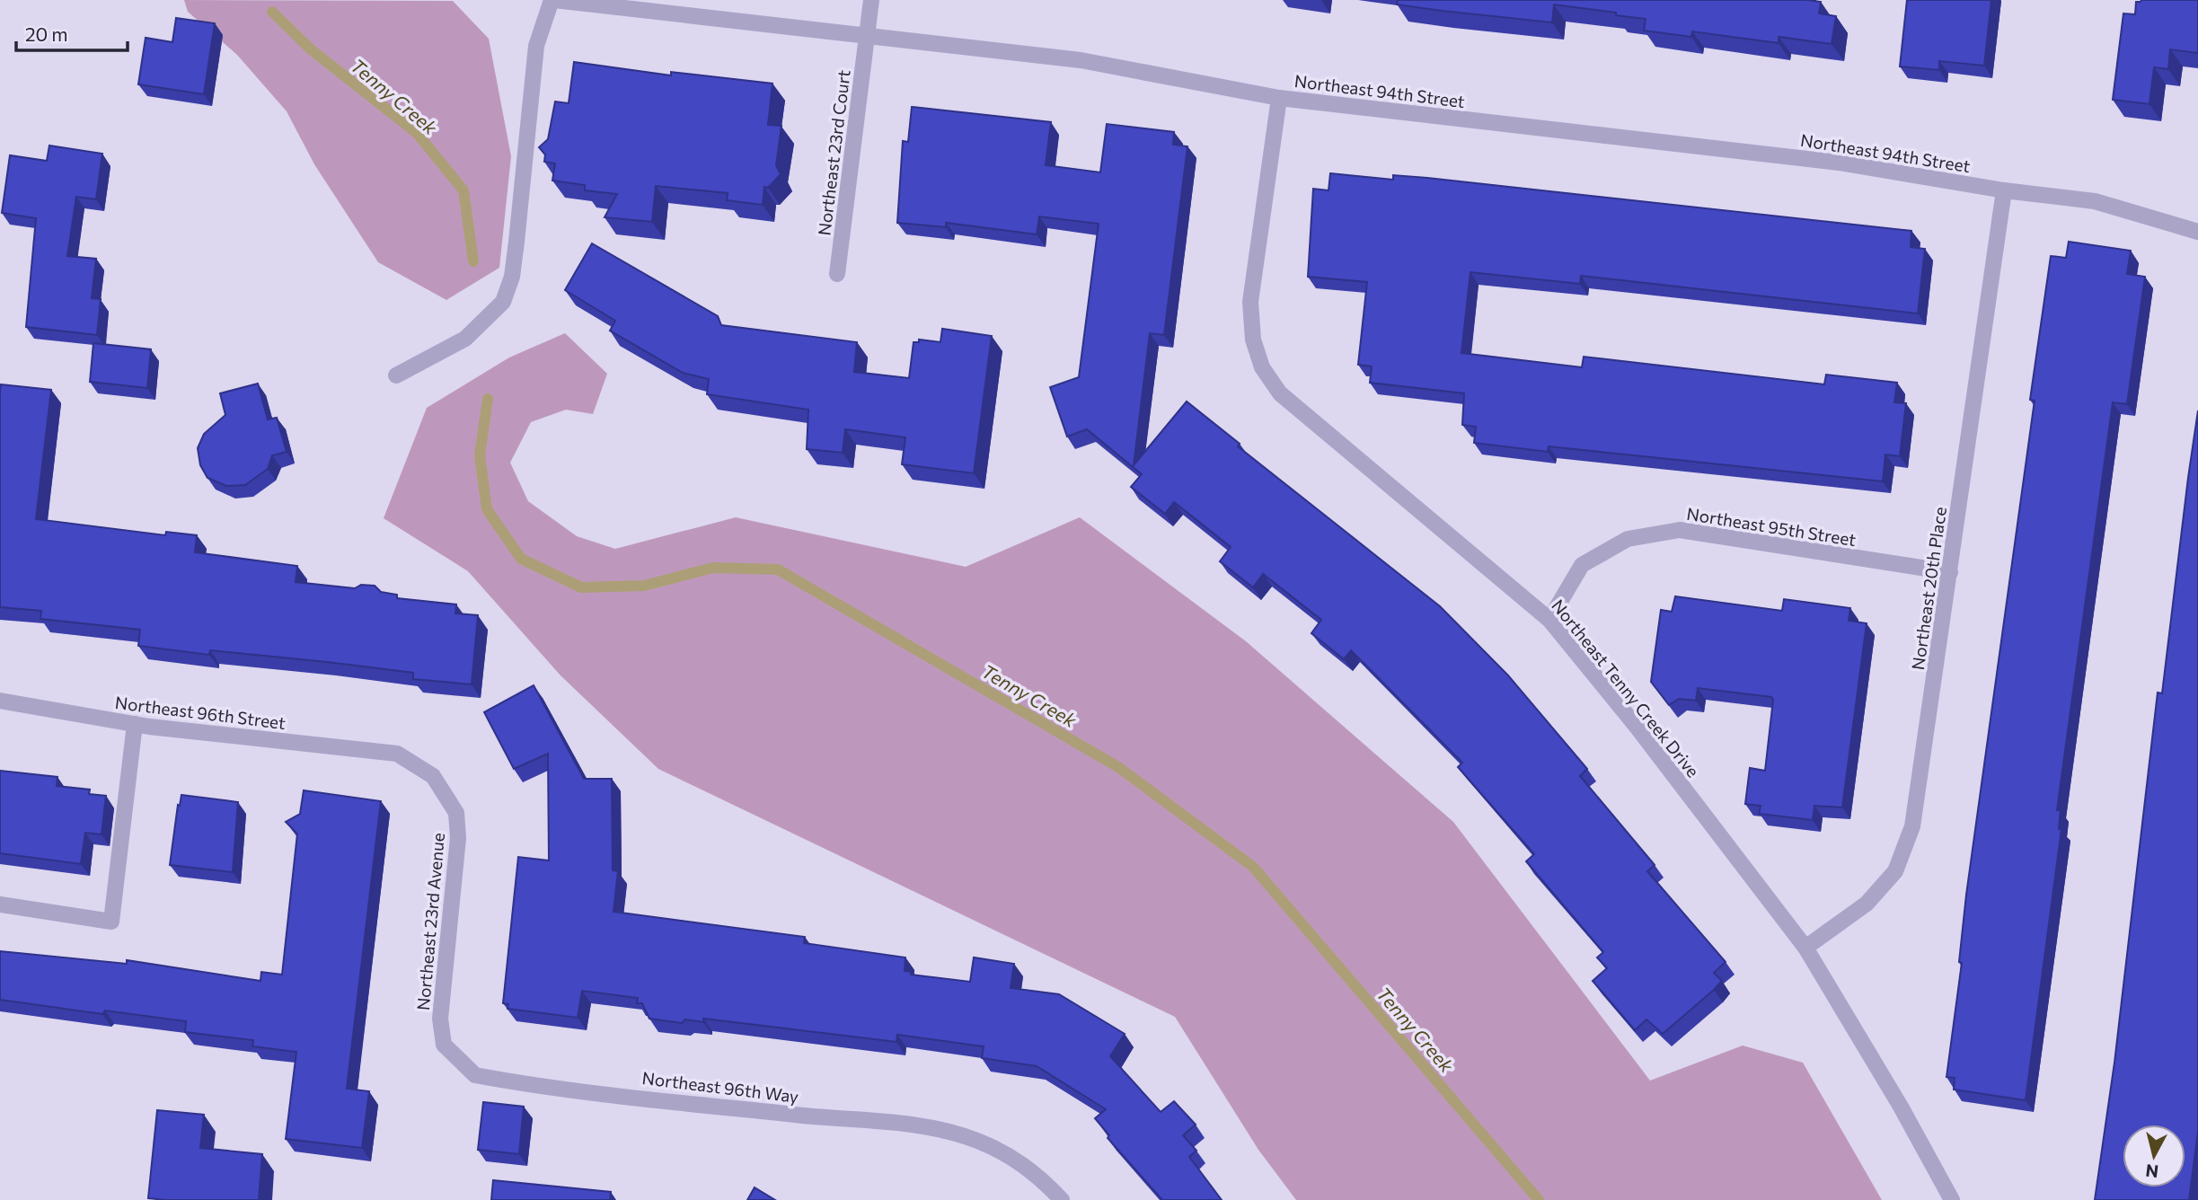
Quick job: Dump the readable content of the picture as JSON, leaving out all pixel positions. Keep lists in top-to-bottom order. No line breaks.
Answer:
{"streets":{"street":["Northeast 94th Street","Northeast 23rd Court","Northeast 95th Street","Northeast 20th Place","Northeast Tenny Creek Drive","Northeast 96th Street","Northeast 23rd Avenue","Northeast 96th Way"]},"crossings":[["Northeast 94th Street","Northeast 23rd Court"],["Northeast 94th Street","Northeast 20th Place"],["Northeast 94th Street","Northeast Tenny Creek Drive"],["Northeast 95th Street","Northeast 20th Place"],["Northeast 95th Street","Northeast Tenny Creek Drive"],["Northeast 20th Place","Northeast Tenny Creek Drive"],["Northeast 96th Street","Northeast 23rd Avenue"],["Northeast 23rd Avenue","Northeast 96th Way"]],"water":["Tenny Creek"],"scale_bar":"20 m","north":"bottom"}
